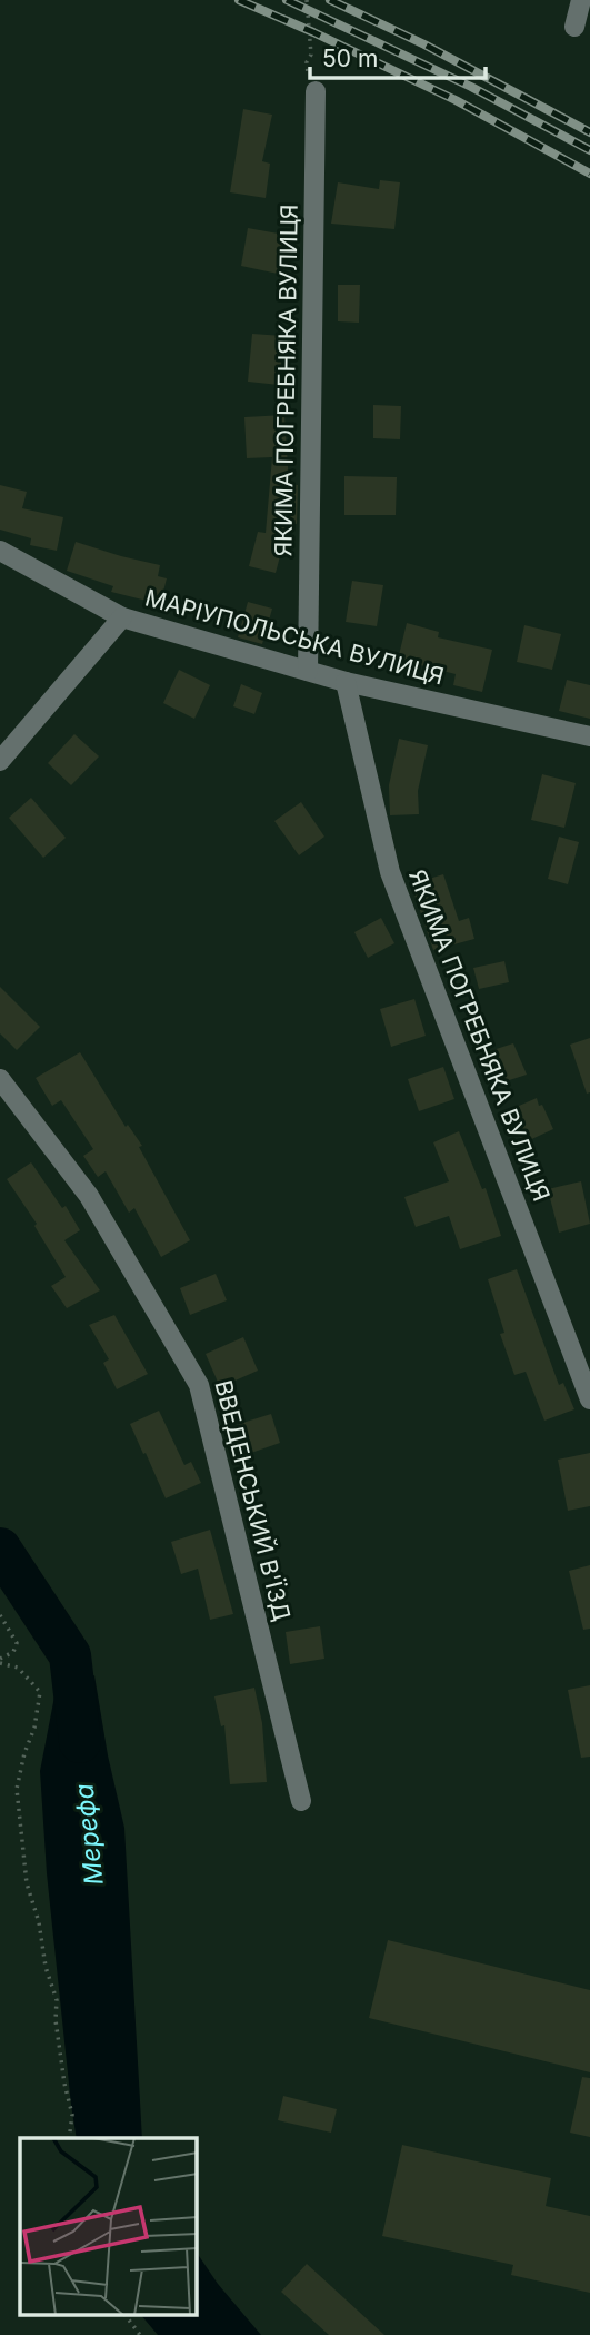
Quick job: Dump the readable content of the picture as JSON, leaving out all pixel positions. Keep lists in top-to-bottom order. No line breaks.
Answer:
{"streets":{"street":["ЯКИМА ПОГРЕБНЯКА ВУЛИЦЯ","МАРІУПОЛЬСЬКА ВУЛИЦЯ","ВВЕДЕНСЬКИЙ В'ЇЗД"]},"crossings":[["ЯКИМА ПОГРЕБНЯКА ВУЛИЦЯ","МАРІУПОЛЬСЬКА ВУЛИЦЯ"]],"water":["Мерефа"],"scale_bar":"50 m"}
